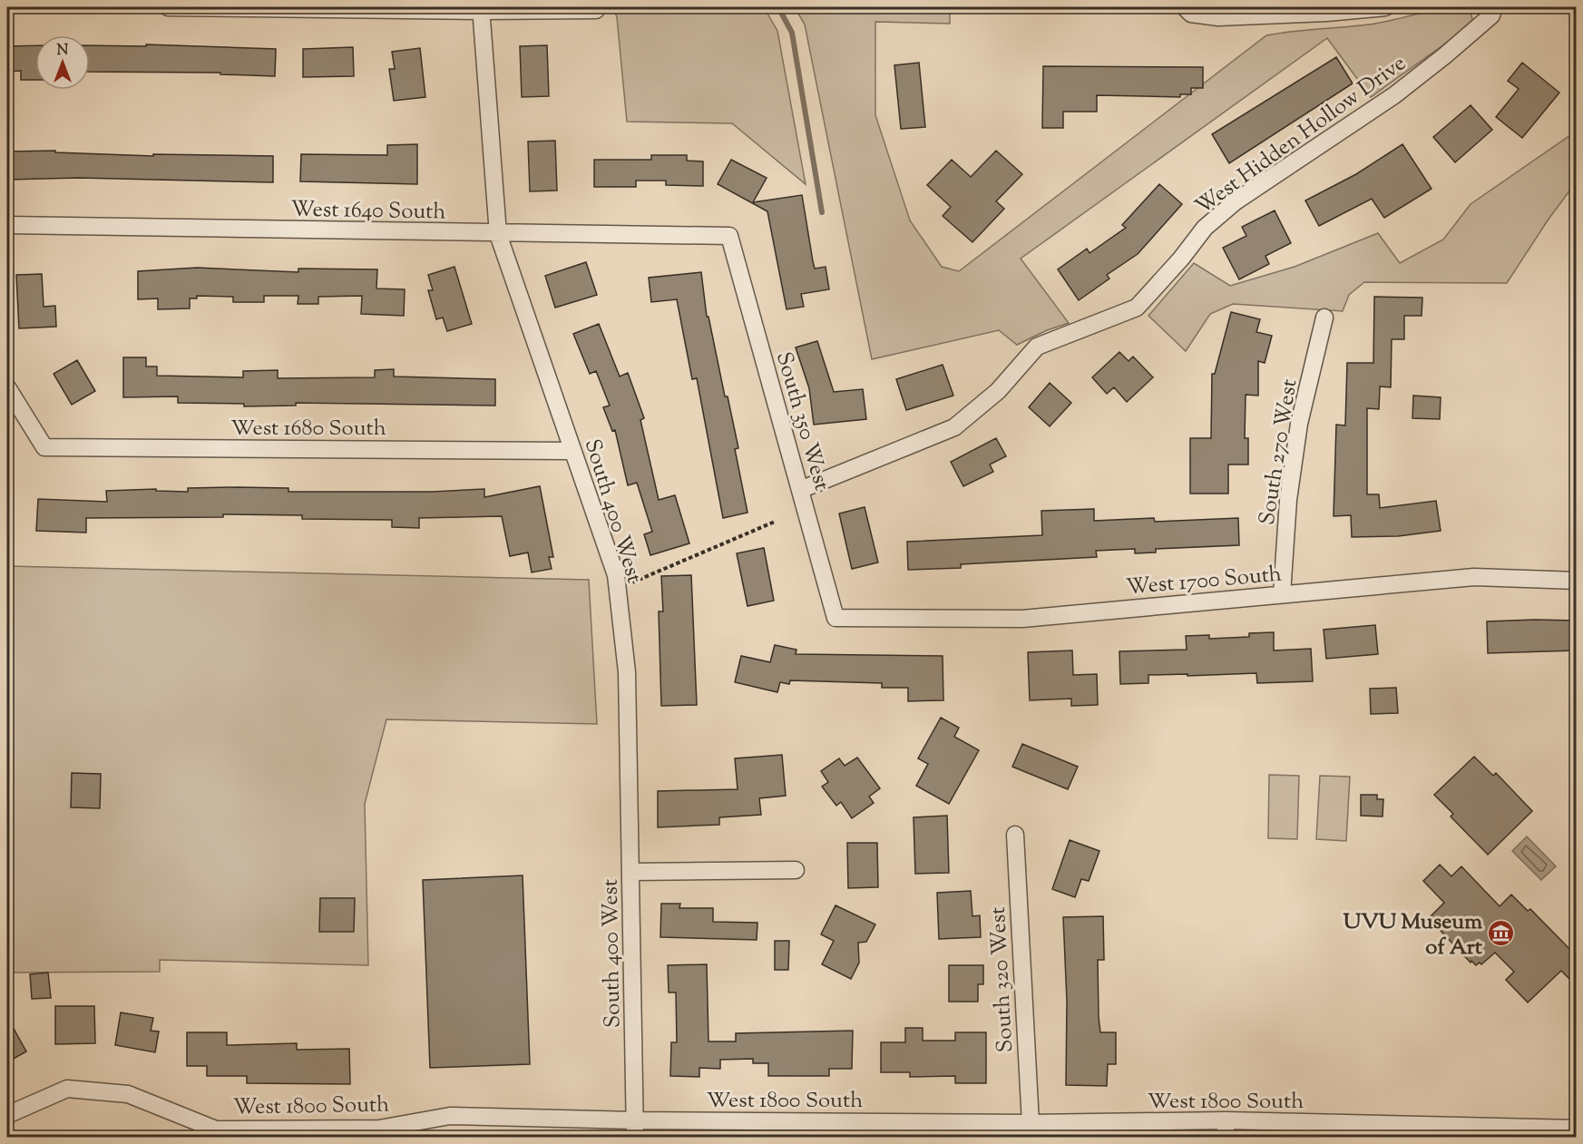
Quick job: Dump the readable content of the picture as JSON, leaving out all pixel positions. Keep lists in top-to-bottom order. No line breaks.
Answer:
{"streets":{"street":["West Hidden Hollow Drive","West 1640 South","South 350 West","West 1680 South","South 270 West","South 400 West","West 1700 South","South 320 West","West 1800 South"]},"crossings":[["West Hidden Hollow Drive","South 350 West"],["West 1640 South","South 350 West"],["West 1640 South","South 400 West"],["South 350 West","West 1700 South"],["West 1680 South","South 400 West"],["South 270 West","West 1700 South"],["South 400 West","West 1800 South"],["South 320 West","West 1800 South"]],"places":{"museum":["UVU Museum of Art"]},"north":"top"}
